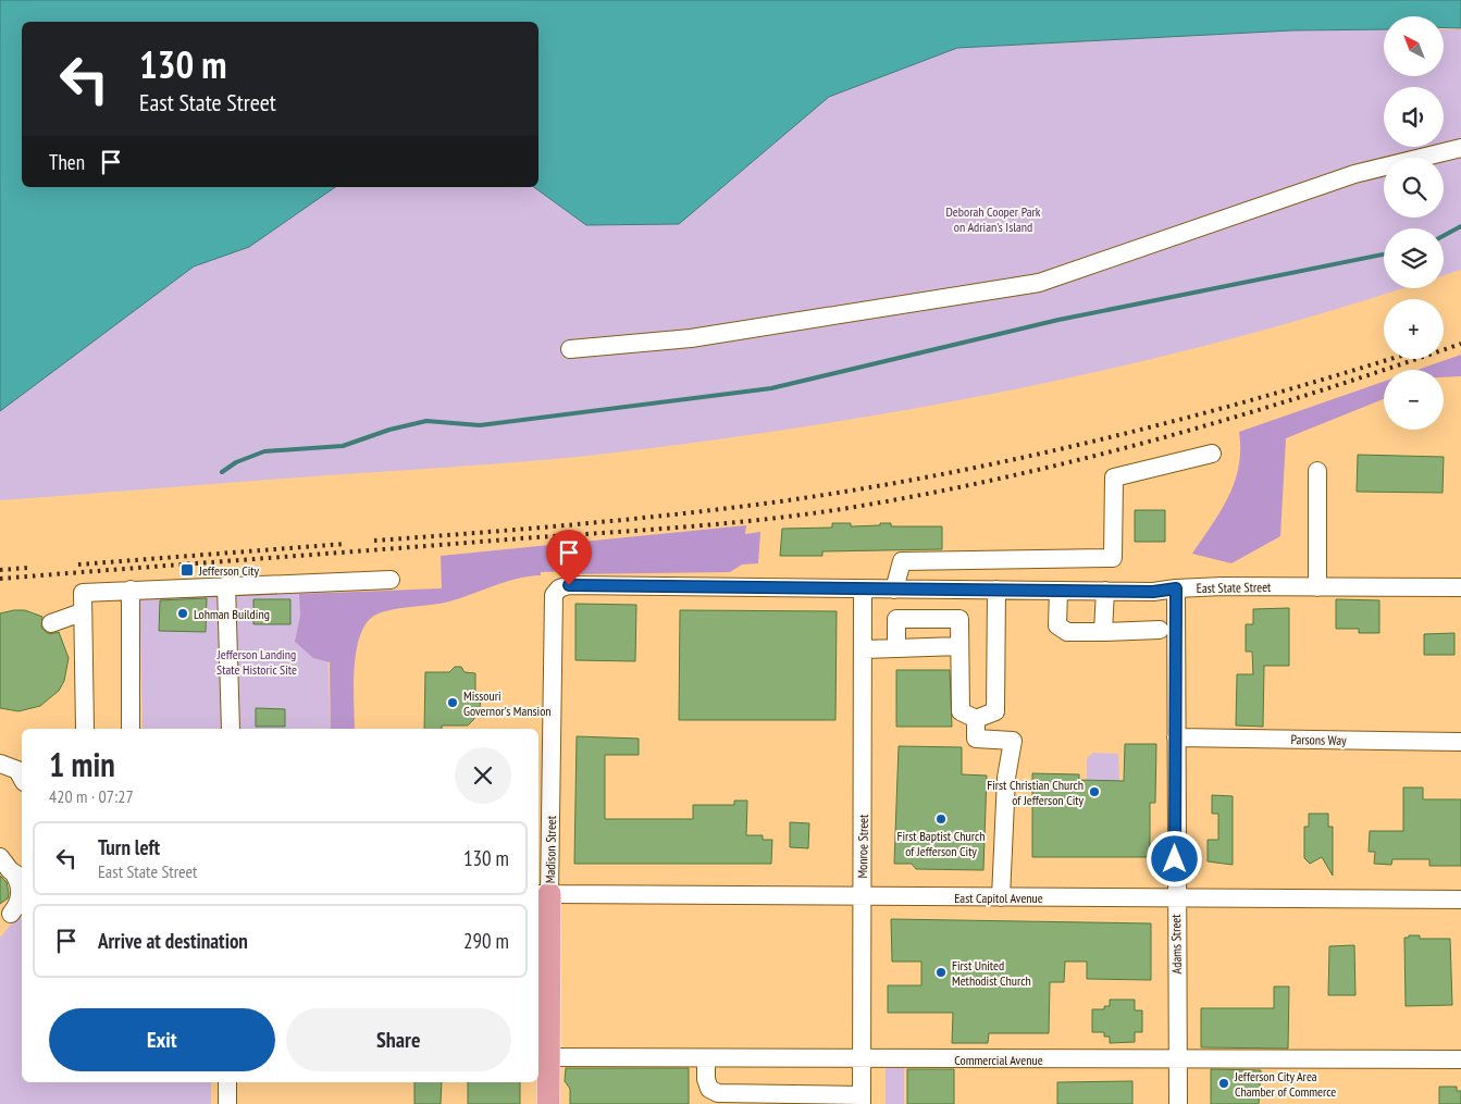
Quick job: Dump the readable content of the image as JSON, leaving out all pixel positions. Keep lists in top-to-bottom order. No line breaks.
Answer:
{"streets":{"main road":["Madison Street"],"street":["East State Street","Parsons Way","Monroe Street","East Capitol Avenue","Adams Street","Commercial Avenue"]},"crossings":[["East State Street","Monroe Street"],["East State Street","Madison Street"],["East State Street","Adams Street"],["Parsons Way","Adams Street"],["Monroe Street","East Capitol Avenue"],["Monroe Street","Commercial Avenue"],["Madison Street","East Capitol Avenue"],["Madison Street","Commercial Avenue"],["East Capitol Avenue","Adams Street"],["Adams Street","Commercial Avenue"]],"parks":["Deborah Cooper Park on Adrian's Island","Jefferson Landing State Historic Site"],"places":{"transit":["Jefferson City"],"other":["Lohman Building","Missouri Governor's Mansion","First Christian Church of Jefferson City","First Baptist Church of Jefferson City","First United Methodist Church","Jefferson City Area Chamber of Commerce"]},"north":"top left","page":{"map_buttons":["+","−"],"turn":["130 m","East State Street"],"then":"Then","heading":["1 min","420 m · 07:27"],"list":[{"name":"Turn left","note":"East State Street","value":"130 m"},{"name":"Arrive at destination","value":"290 m"}],"buttons":["Exit","Share"]}}
